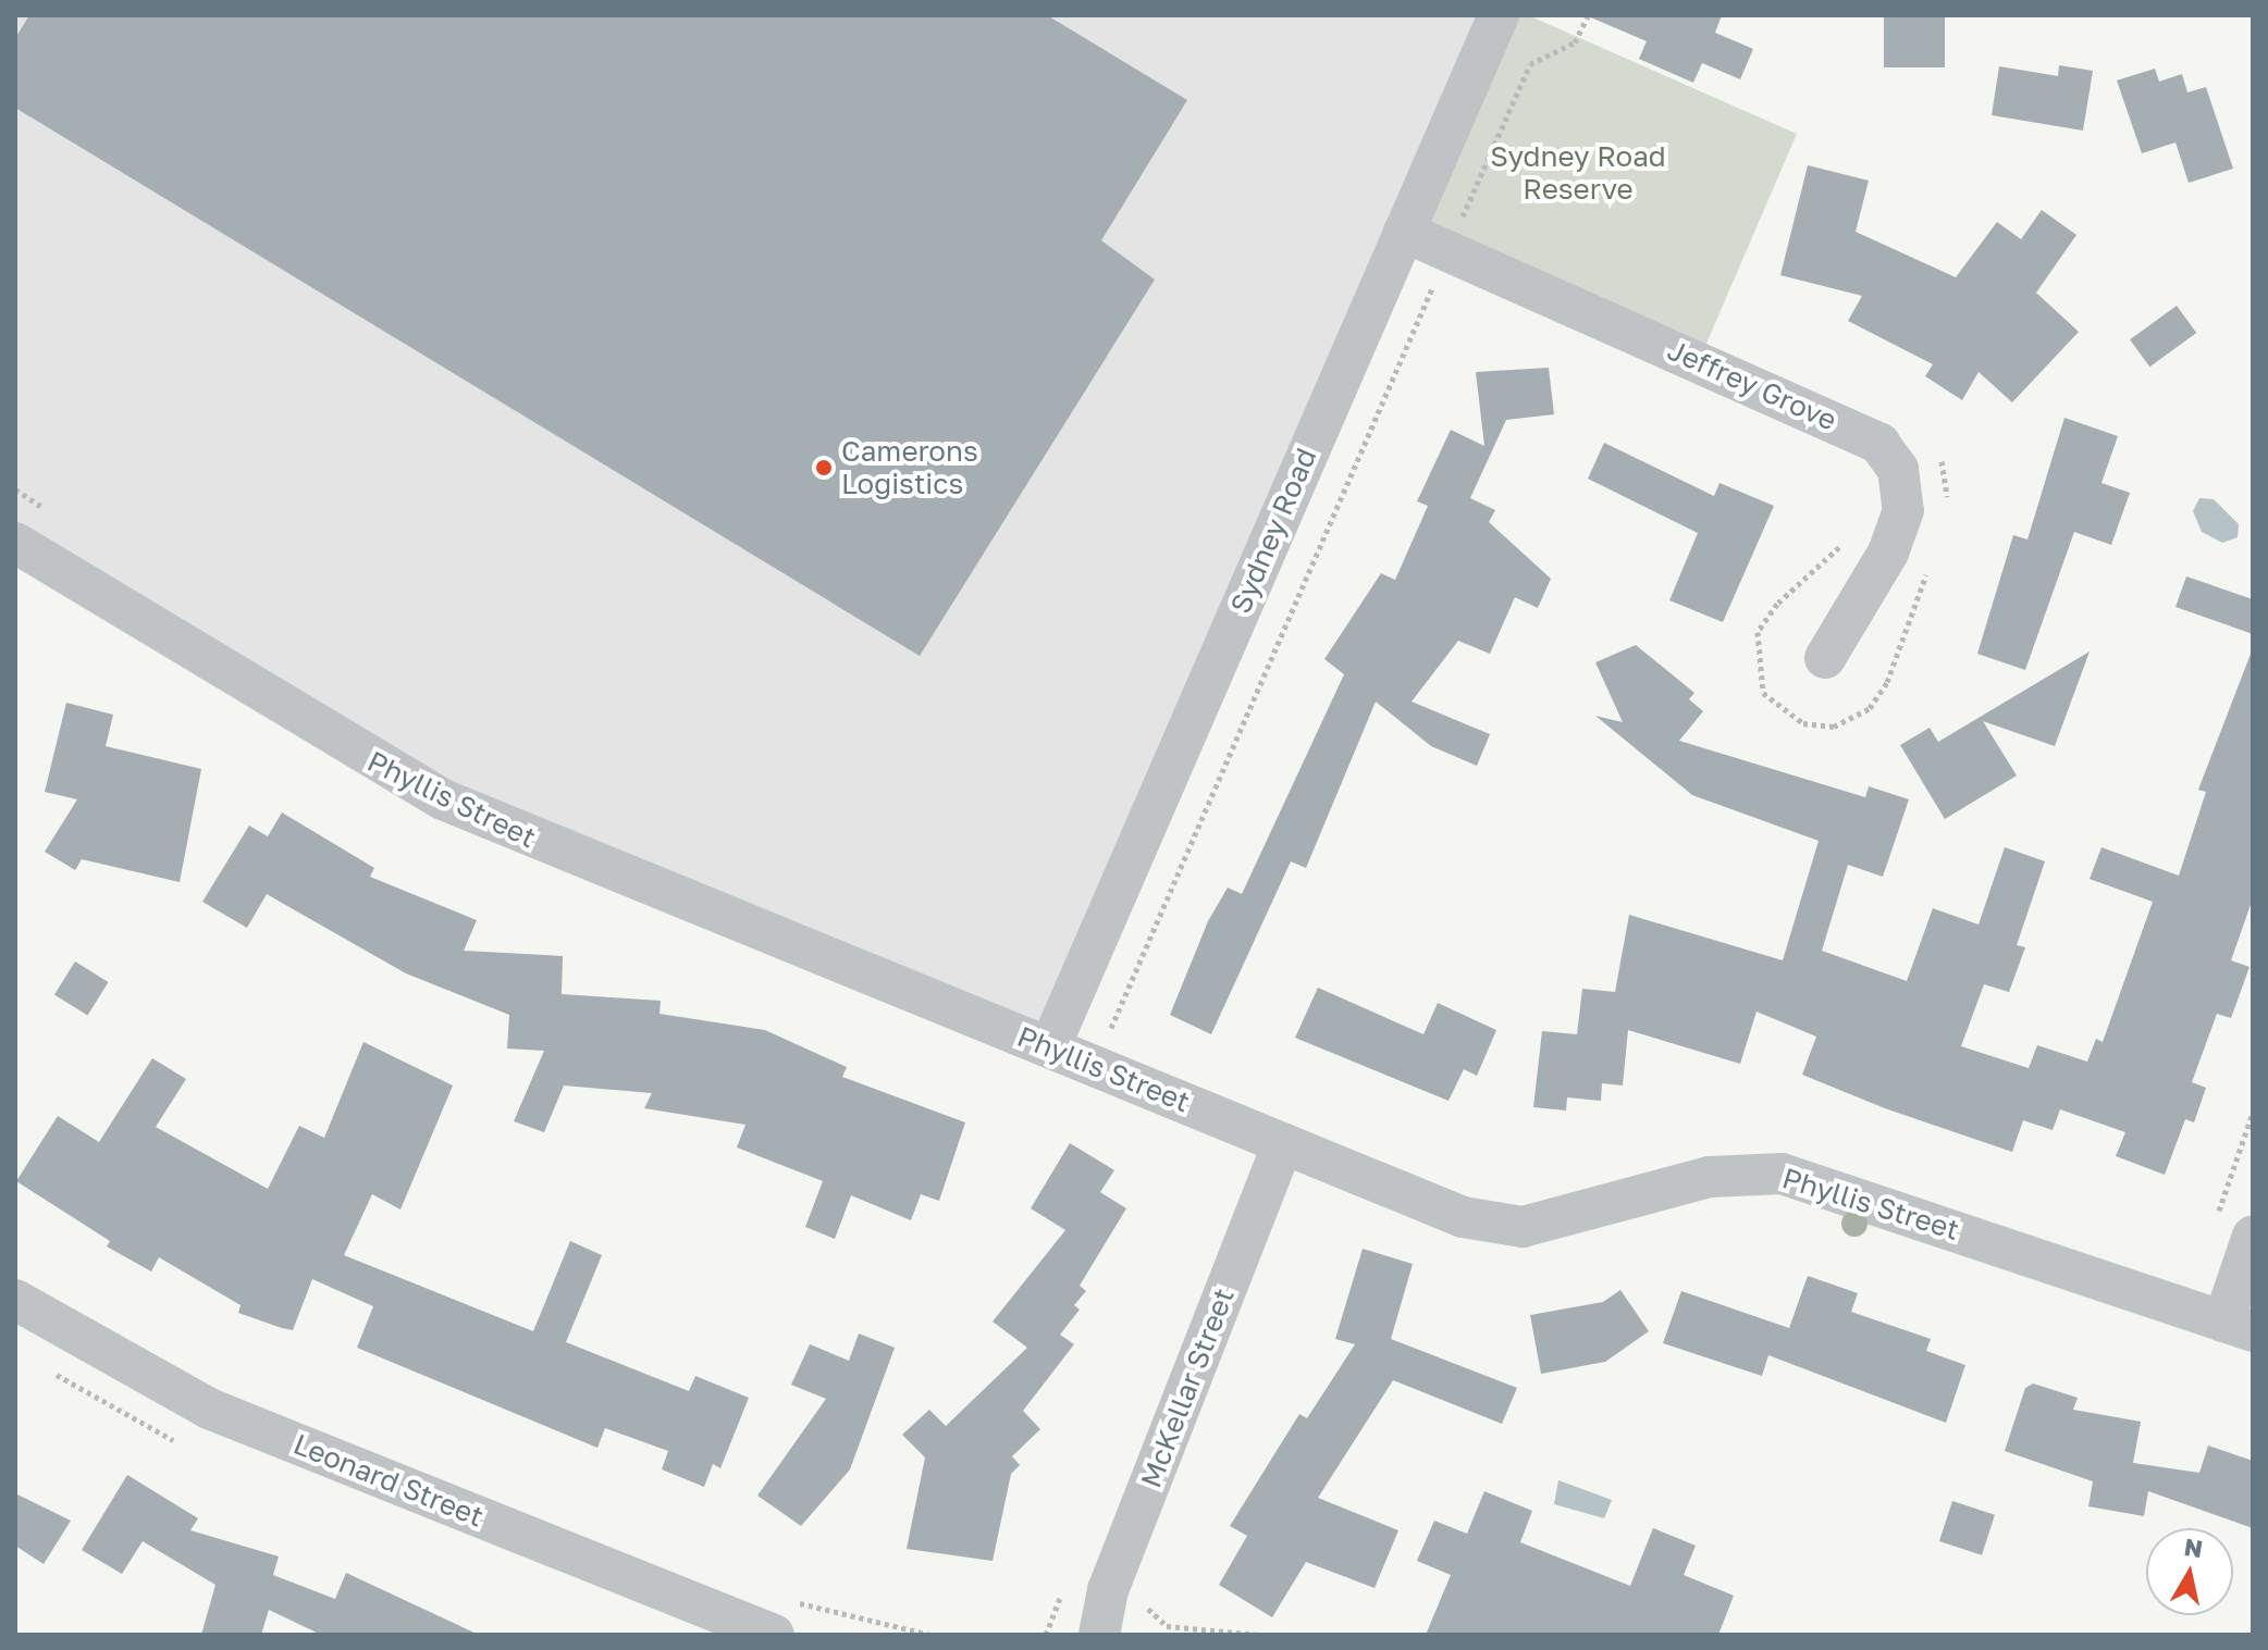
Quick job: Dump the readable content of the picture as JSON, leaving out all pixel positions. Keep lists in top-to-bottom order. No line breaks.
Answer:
{"streets":{"street":["Jeffrey Grove","Sydney Road","Phyllis Street","McKellar Street","Leonard Street"]},"crossings":[["Jeffrey Grove","Sydney Road"],["Sydney Road","Phyllis Street"],["Phyllis Street","McKellar Street"]],"parks":["Sydney Road Reserve"],"places":["Camerons Logistics"],"north":"top"}
